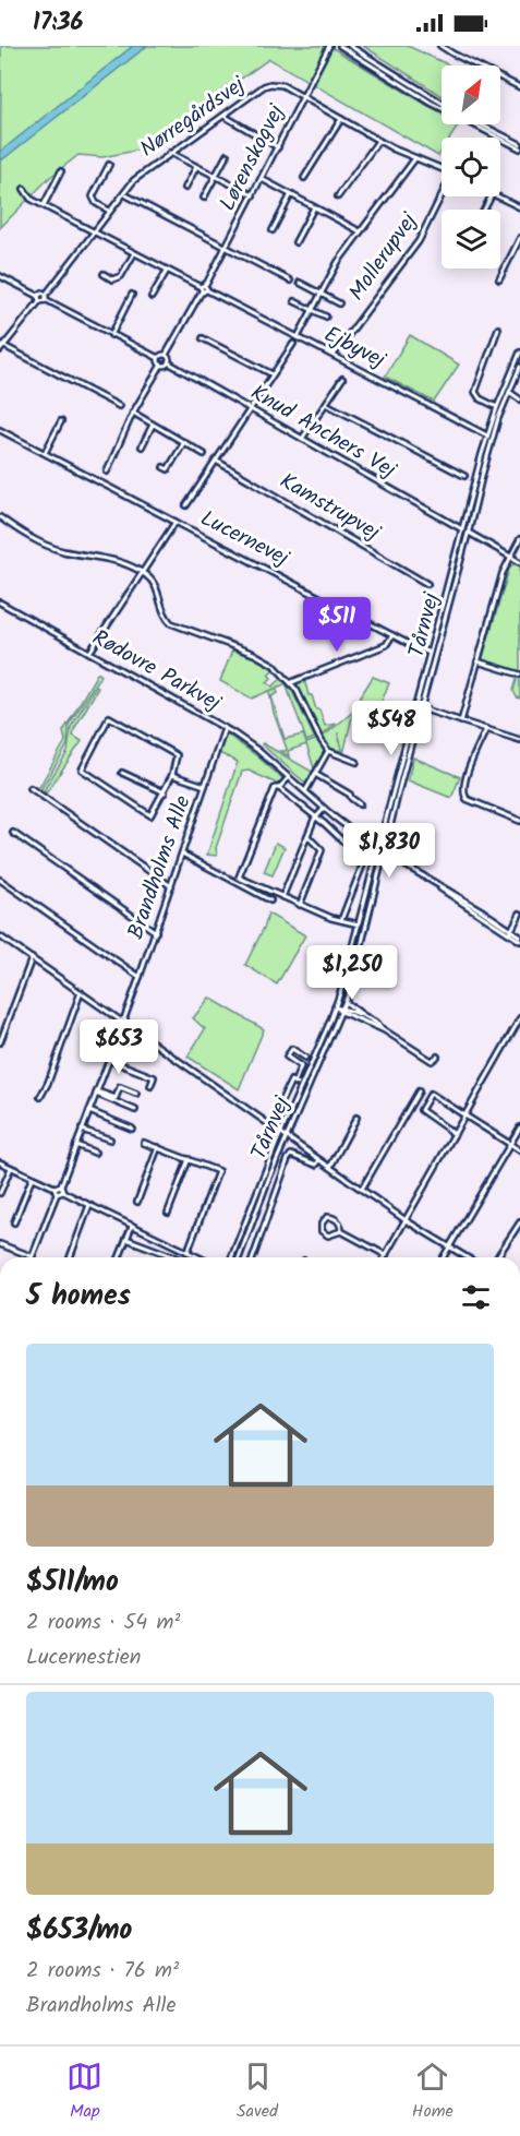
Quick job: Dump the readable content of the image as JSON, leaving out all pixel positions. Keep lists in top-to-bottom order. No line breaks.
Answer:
{"streets":{"street":["Nørregårdsvej","Lørenskogvej","Mollerupvej","Ejbyvej","Knud Anchers Vej","Kamstrupvej","Lucernevej","Tårnvej","Rødovre Parkvej","Brandholms Alle"]},"crossings":[["Nørregårdsvej","Lørenskogvej"],["Nørregårdsvej","Ejbyvej"],["Lørenskogvej","Ejbyvej"],["Mollerupvej","Ejbyvej"],["Ejbyvej","Tårnvej"],["Knud Anchers Vej","Tårnvej"],["Lucernevej","Tårnvej"],["Tårnvej","Rødovre Parkvej"],["Rødovre Parkvej","Brandholms Alle"]],"north":"top right","page":{"status":"17:36","price":["$511","$548","$1,830","$1,250","$653"],"heading":"5 homes","list":[{"name":"$511/mo","note":"2 rooms · 54 m² · Lucernestien"},{"name":"$653/mo","note":"2 rooms · 76 m² · Brandholms Alle"}],"tabs":["Map","Saved","Home"]}}
